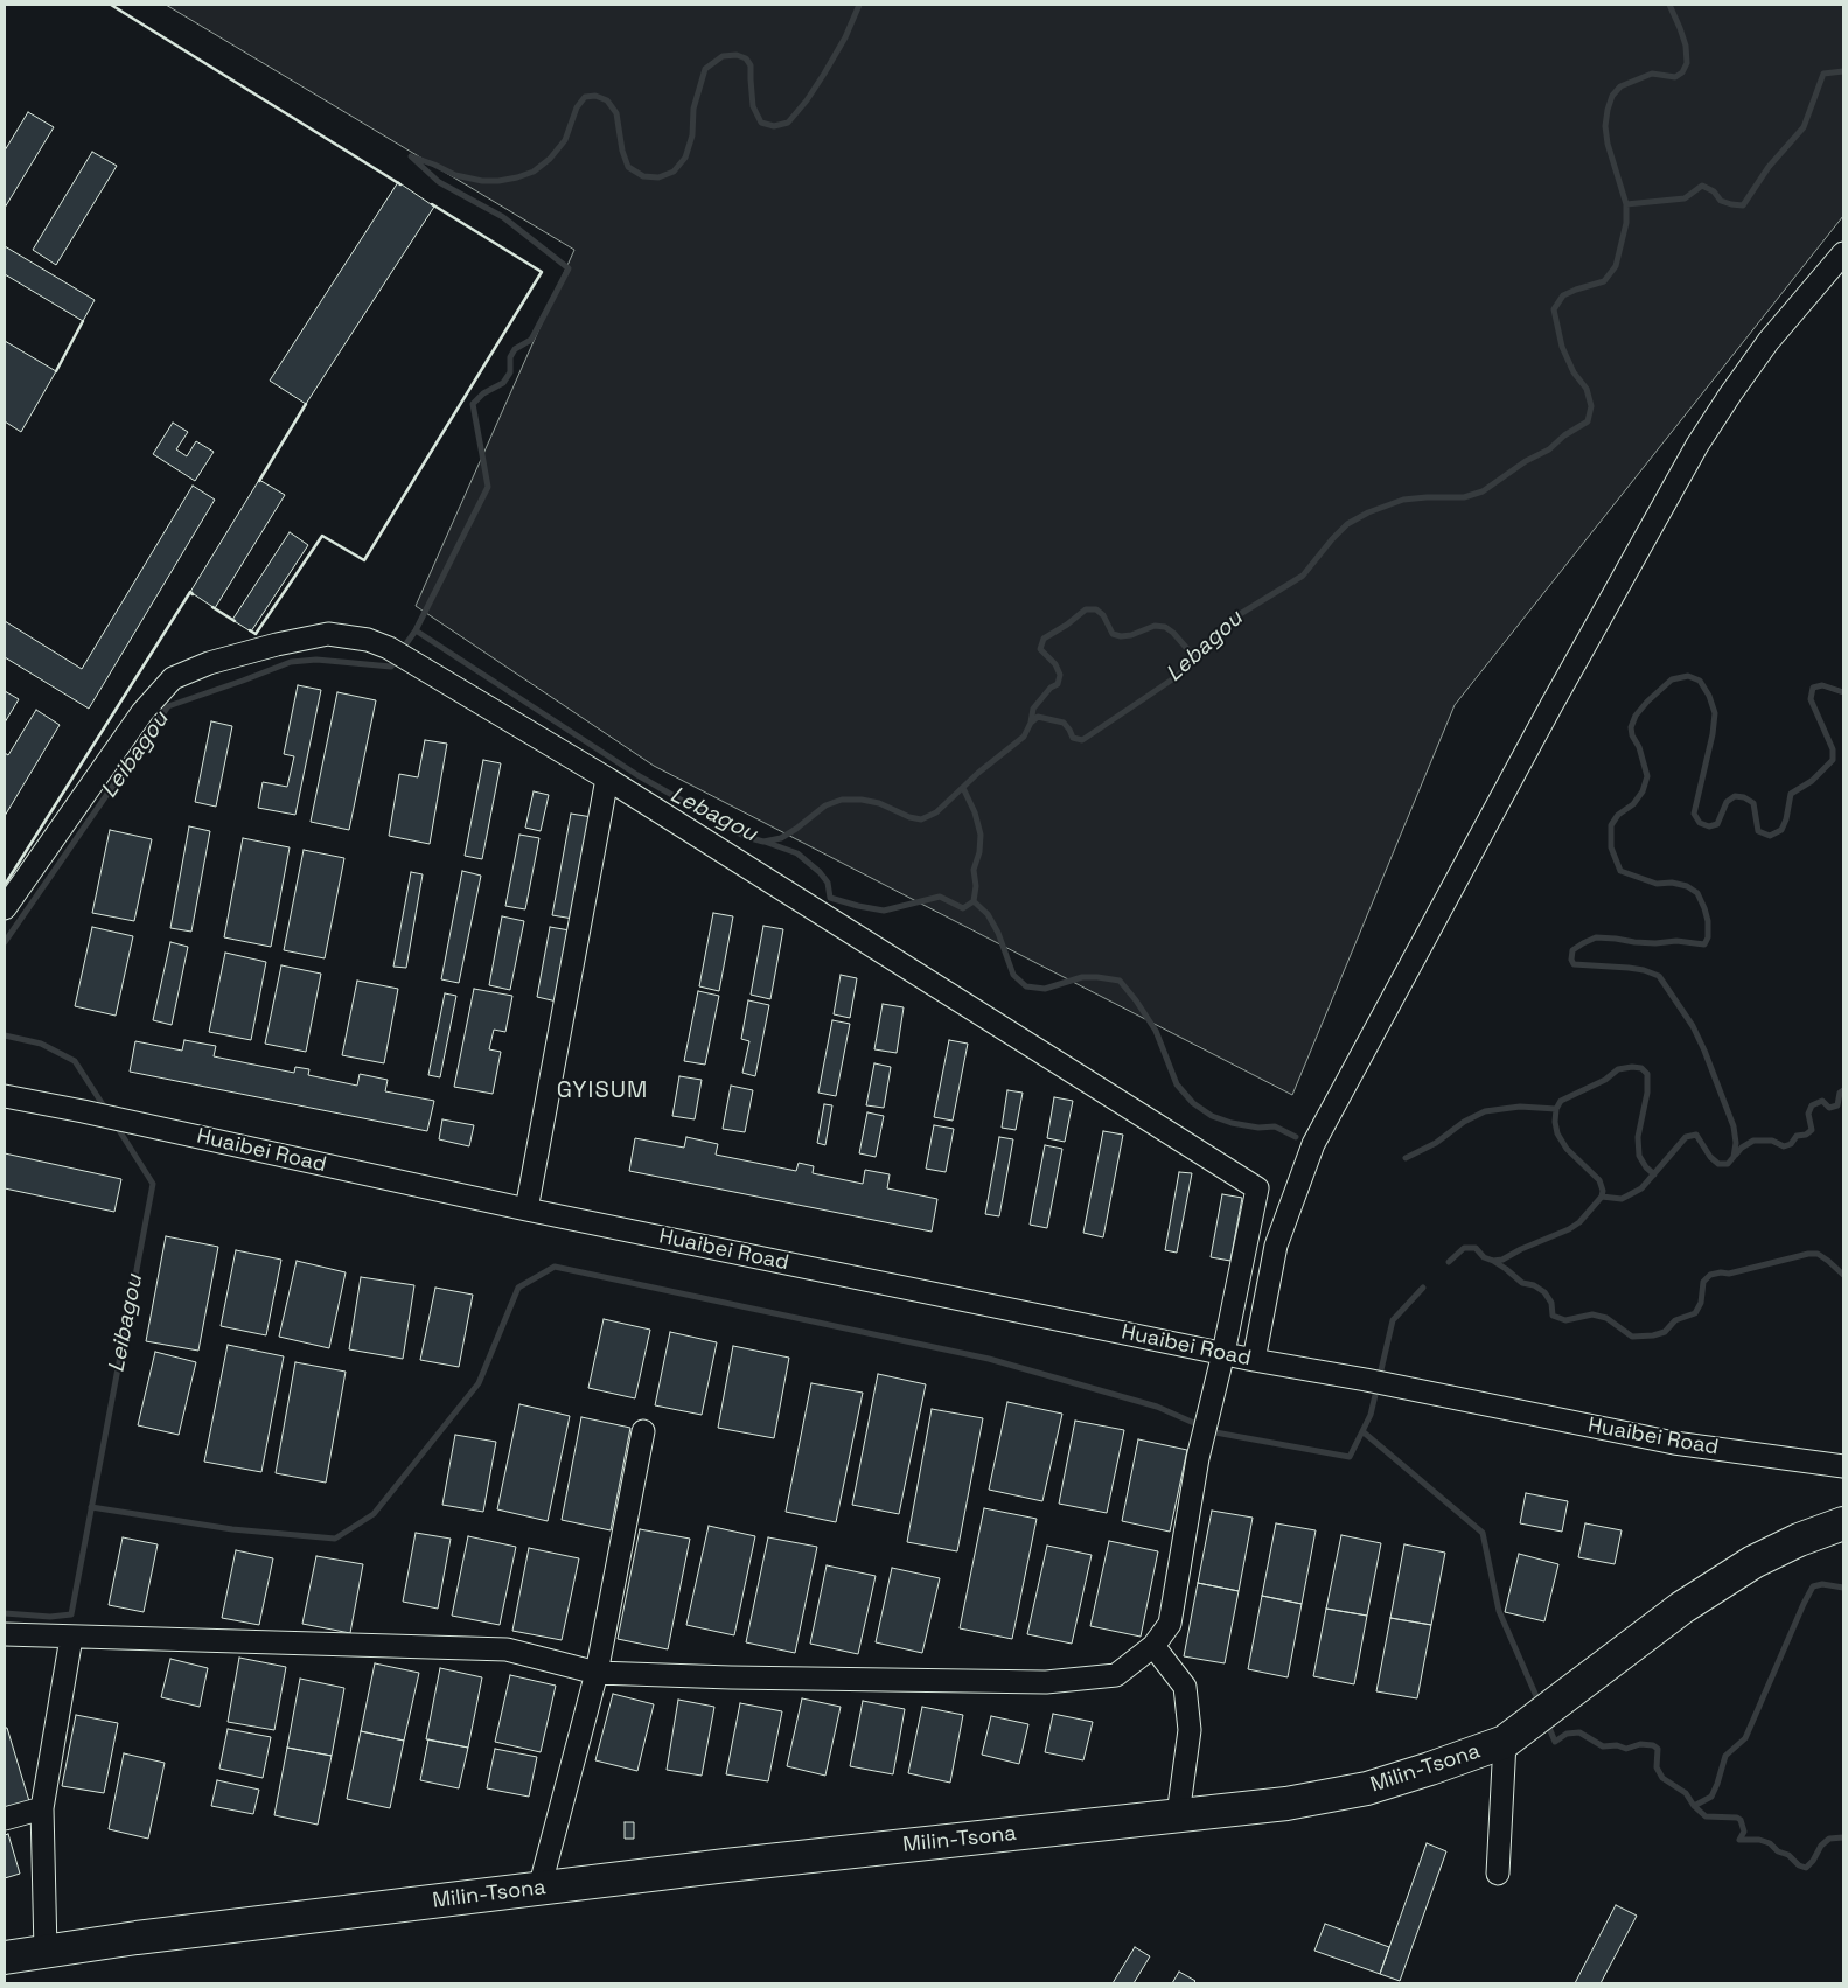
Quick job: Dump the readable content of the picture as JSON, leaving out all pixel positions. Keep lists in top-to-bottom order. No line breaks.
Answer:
{"streets":{"highway":["Milin-Tsona"],"street":["Huaibei Road"]},"districts":["GYISUM"],"water":["Lebagou","Leibagou"]}
